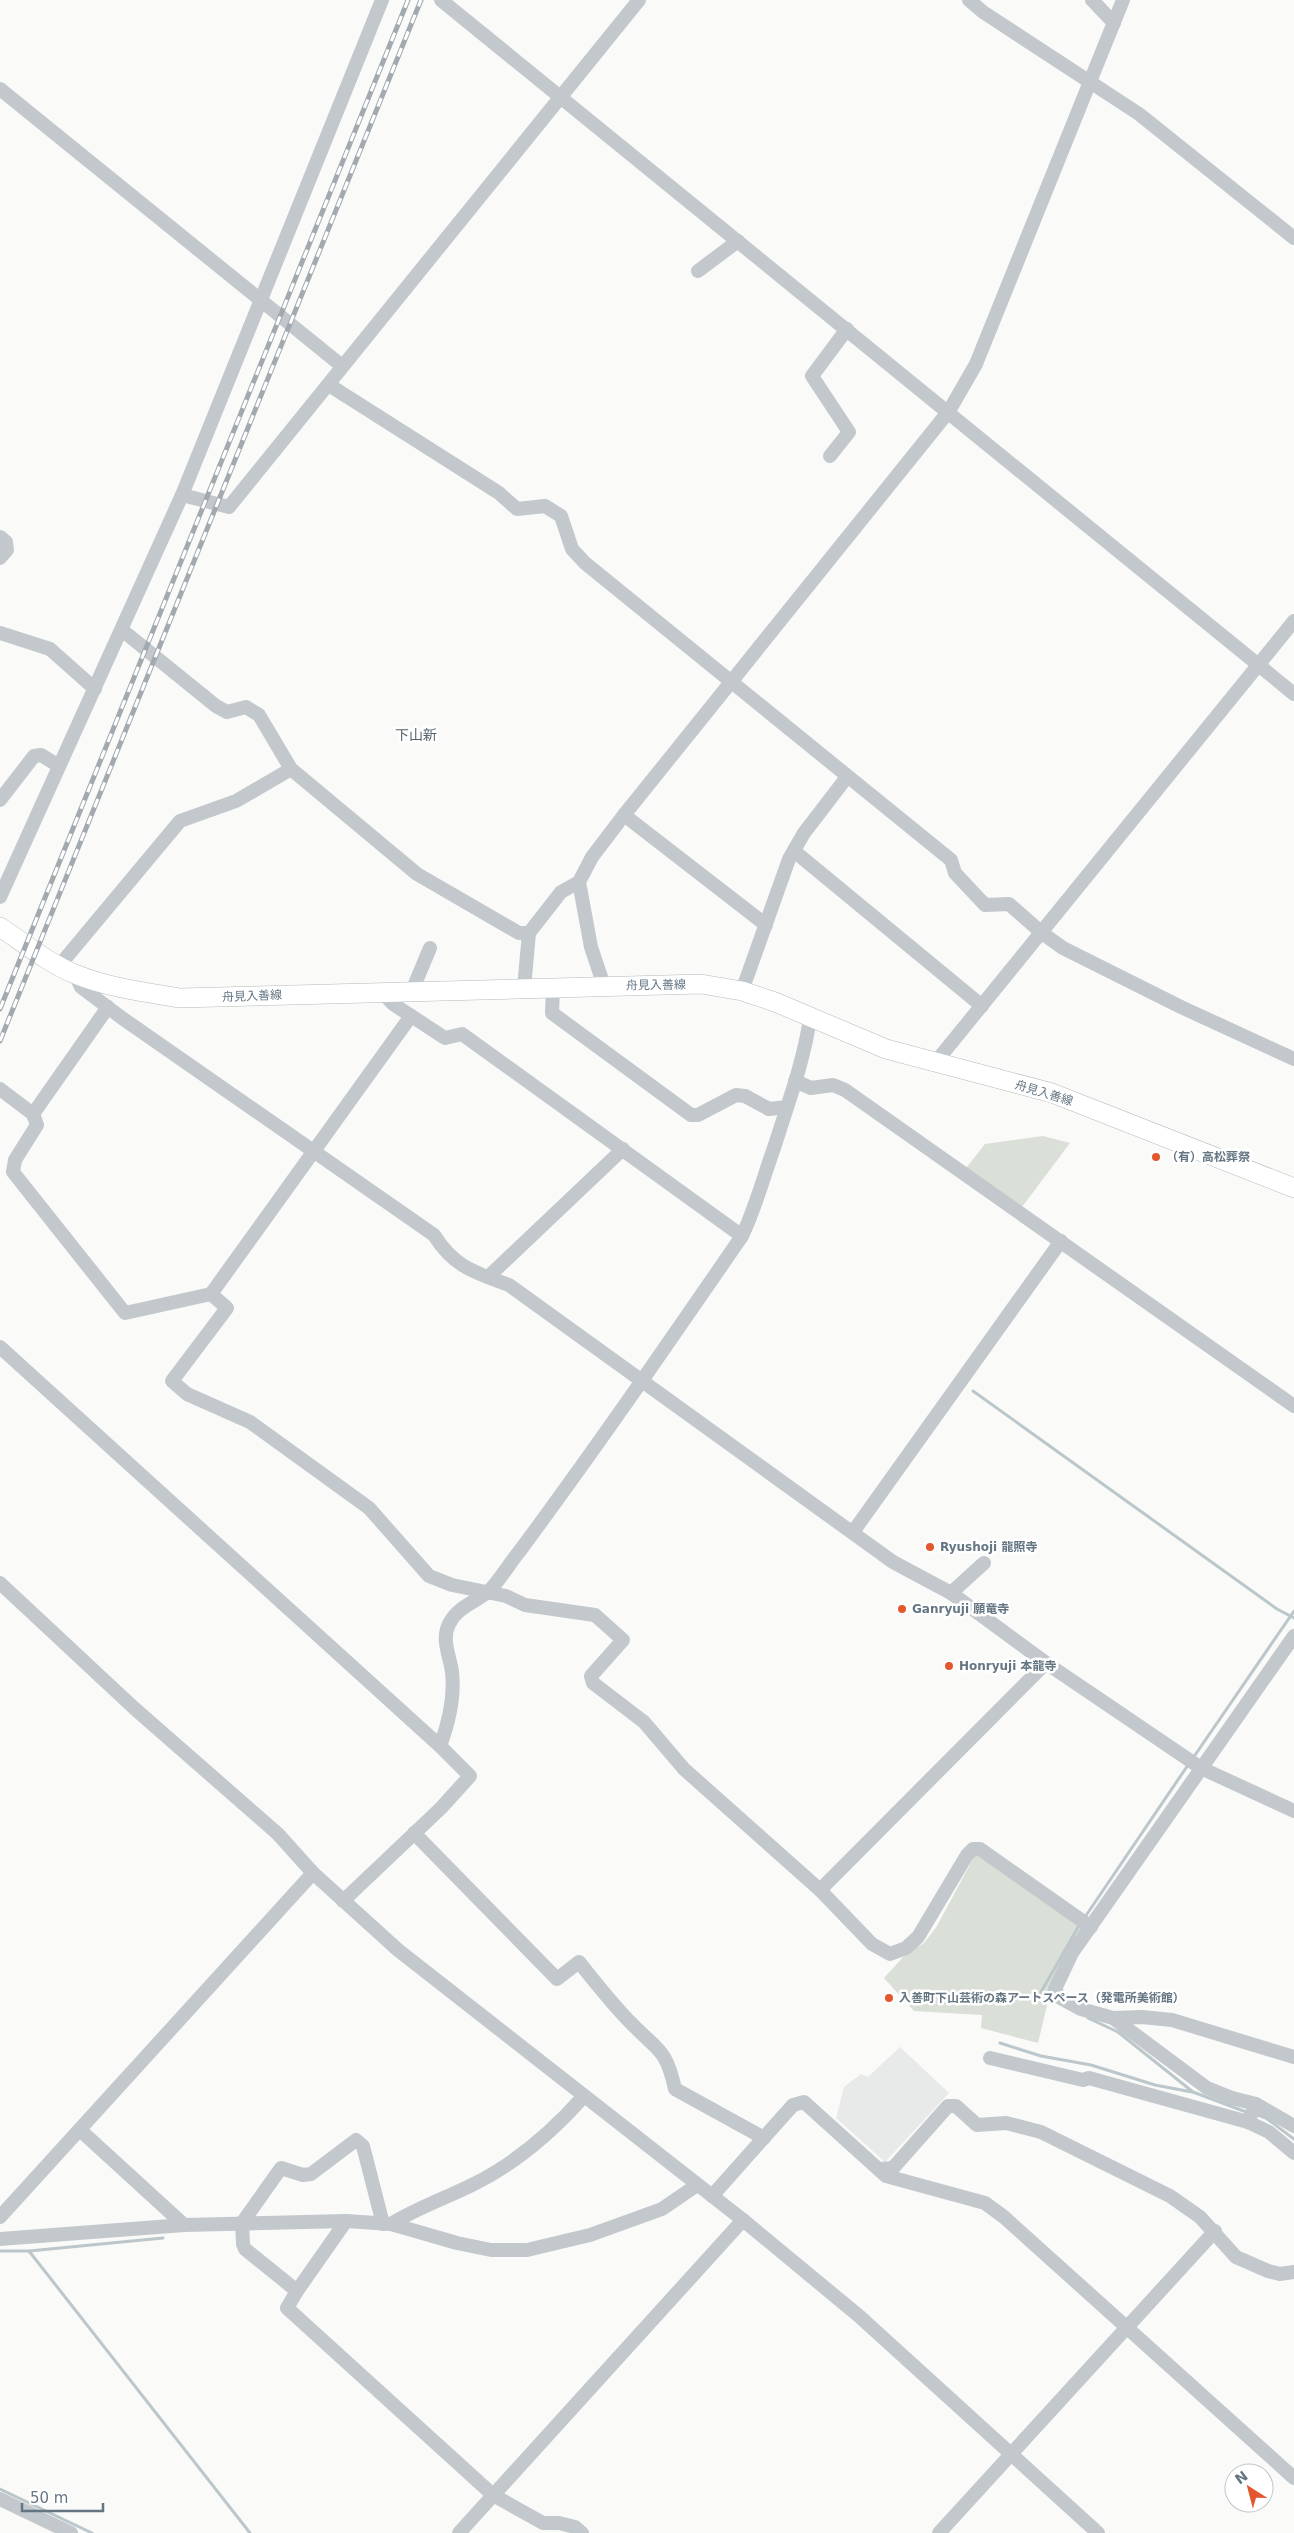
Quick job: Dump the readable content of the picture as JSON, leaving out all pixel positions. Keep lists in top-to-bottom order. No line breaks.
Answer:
{"streets":{"main road":["舟見入善線"]},"districts":["下山新"],"places":["（有）高松葬祭","Ryushoji 龍照寺","Ganryuji 願竜寺","Honryuji 本龍寺","入善町下山芸術の森アートスペース（発電所美術館）"],"scale_bar":"50 m","north":"top left"}
